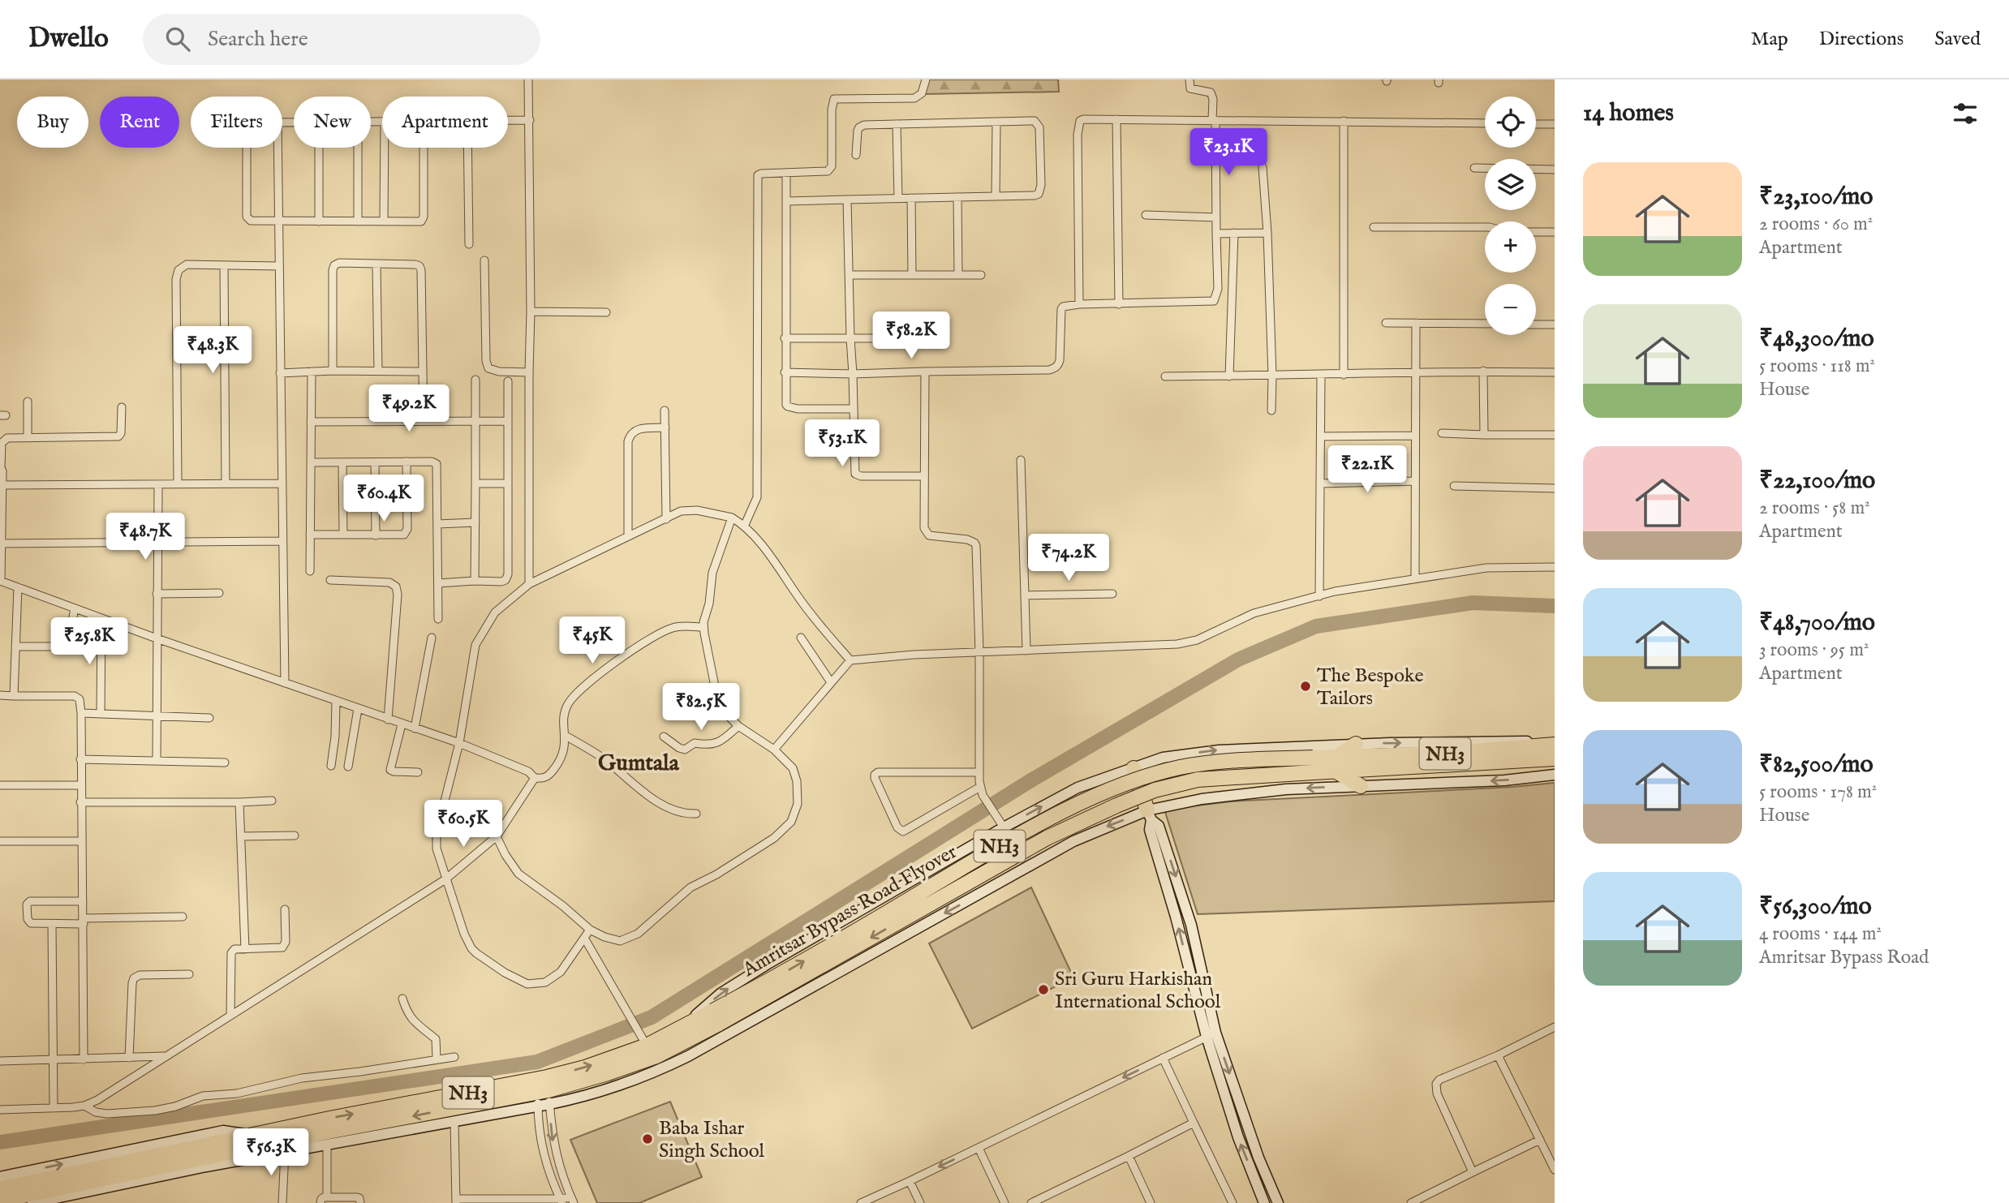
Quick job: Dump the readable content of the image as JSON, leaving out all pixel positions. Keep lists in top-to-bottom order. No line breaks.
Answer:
{"streets":{"highway":["NH3","Amritsar Bypass Road Flyover"]},"crossings":[["NH3","Amritsar Bypass Road Flyover"]],"districts":["Gumtala"],"places":["The Bespoke Tailors","Sri Guru Harkishan International School","Baba Ishar Singh School"],"page":{"header":"Dwello","search":"Search here","nav":["Map","Directions","Saved"],"heading":"14 homes","map_buttons":["+","−"],"chip":["Buy","Rent","Filters","New","Apartment"],"price":["₹23.1K","₹58.2K","₹48.3K","₹49.2K","₹53.1K","₹22.1K","₹60.4K","₹48.7K","₹74.2K","₹45K","₹25.8K","₹82.5K","₹60.5K","₹56.3K"],"list":[{"name":"₹23,100/mo","note":"2 rooms · 60 m² · Apartment"},{"name":"₹48,300/mo","note":"5 rooms · 118 m² · House"},{"name":"₹22,100/mo","note":"2 rooms · 58 m² · Apartment"},{"name":"₹48,700/mo","note":"3 rooms · 95 m² · Apartment"},{"name":"₹82,500/mo","note":"5 rooms · 178 m² · House"},{"name":"₹56,300/mo","note":"4 rooms · 144 m² · Amritsar Bypass Road"}]}}
